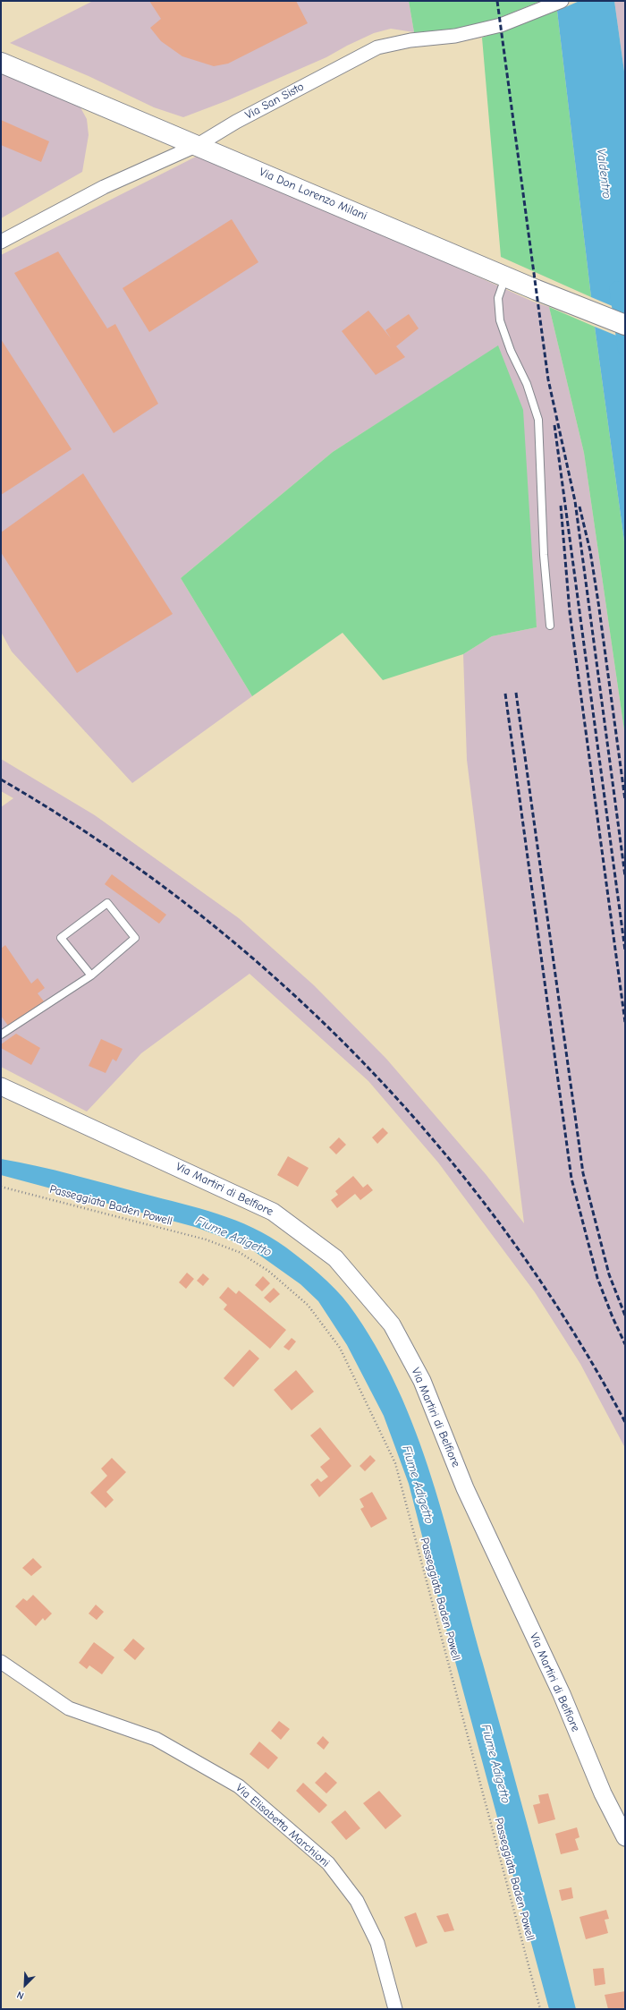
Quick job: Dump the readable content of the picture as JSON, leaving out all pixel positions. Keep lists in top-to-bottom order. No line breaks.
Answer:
{"streets":{"main road":["Via Don Lorenzo Milani"],"street":["Via San Sisto","Via Martiri di Belfiore","Via Elisabetta Marchioni"],"path":["Passeggiata Baden Powell"]},"crossings":[["Via San Sisto","Via Don Lorenzo Milani"]],"water":["Valdentro","Fiume Adigetto"],"north":"bottom left"}
